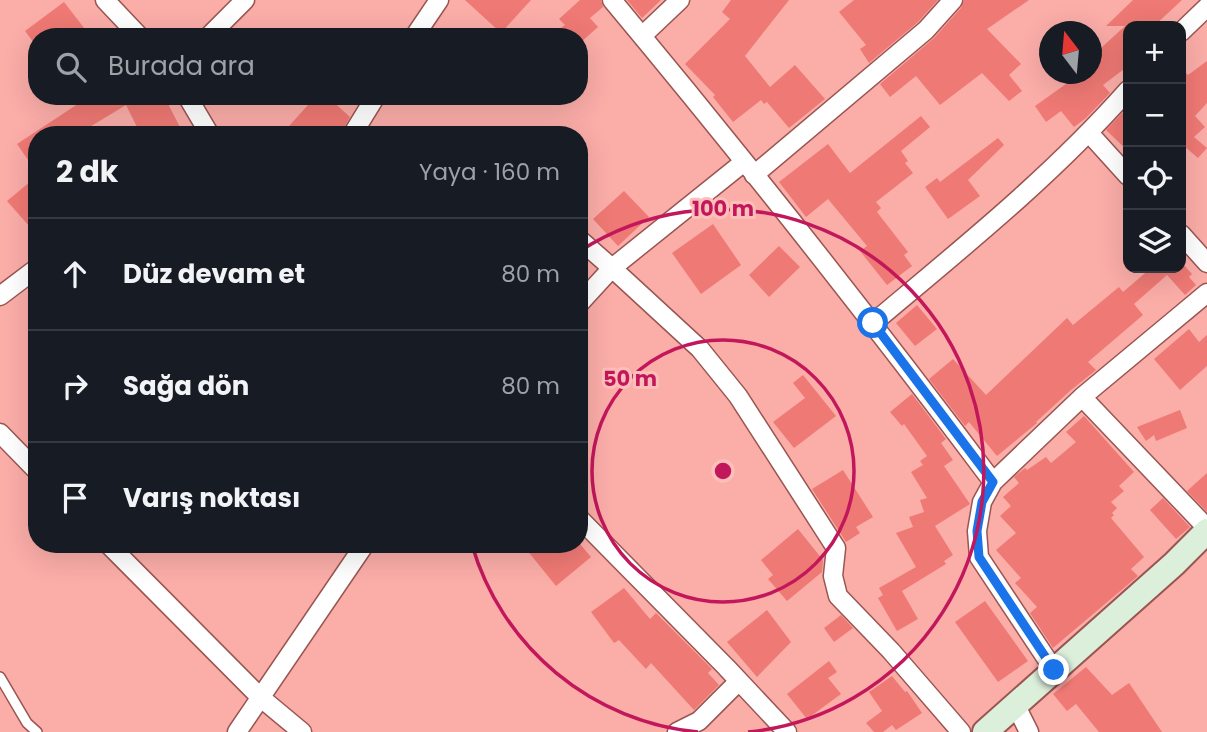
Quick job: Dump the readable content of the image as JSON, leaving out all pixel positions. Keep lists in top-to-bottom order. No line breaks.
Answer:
{"north":"top","page":{"map_buttons":["+","−"],"search":"Burada ara","heading":["2 dk","Yaya · 160 m"],"list":[["Düz devam et","80 m"],["Sağa dön","80 m"],"Varış noktası"]},"rings":["100 m","50 m"]}
